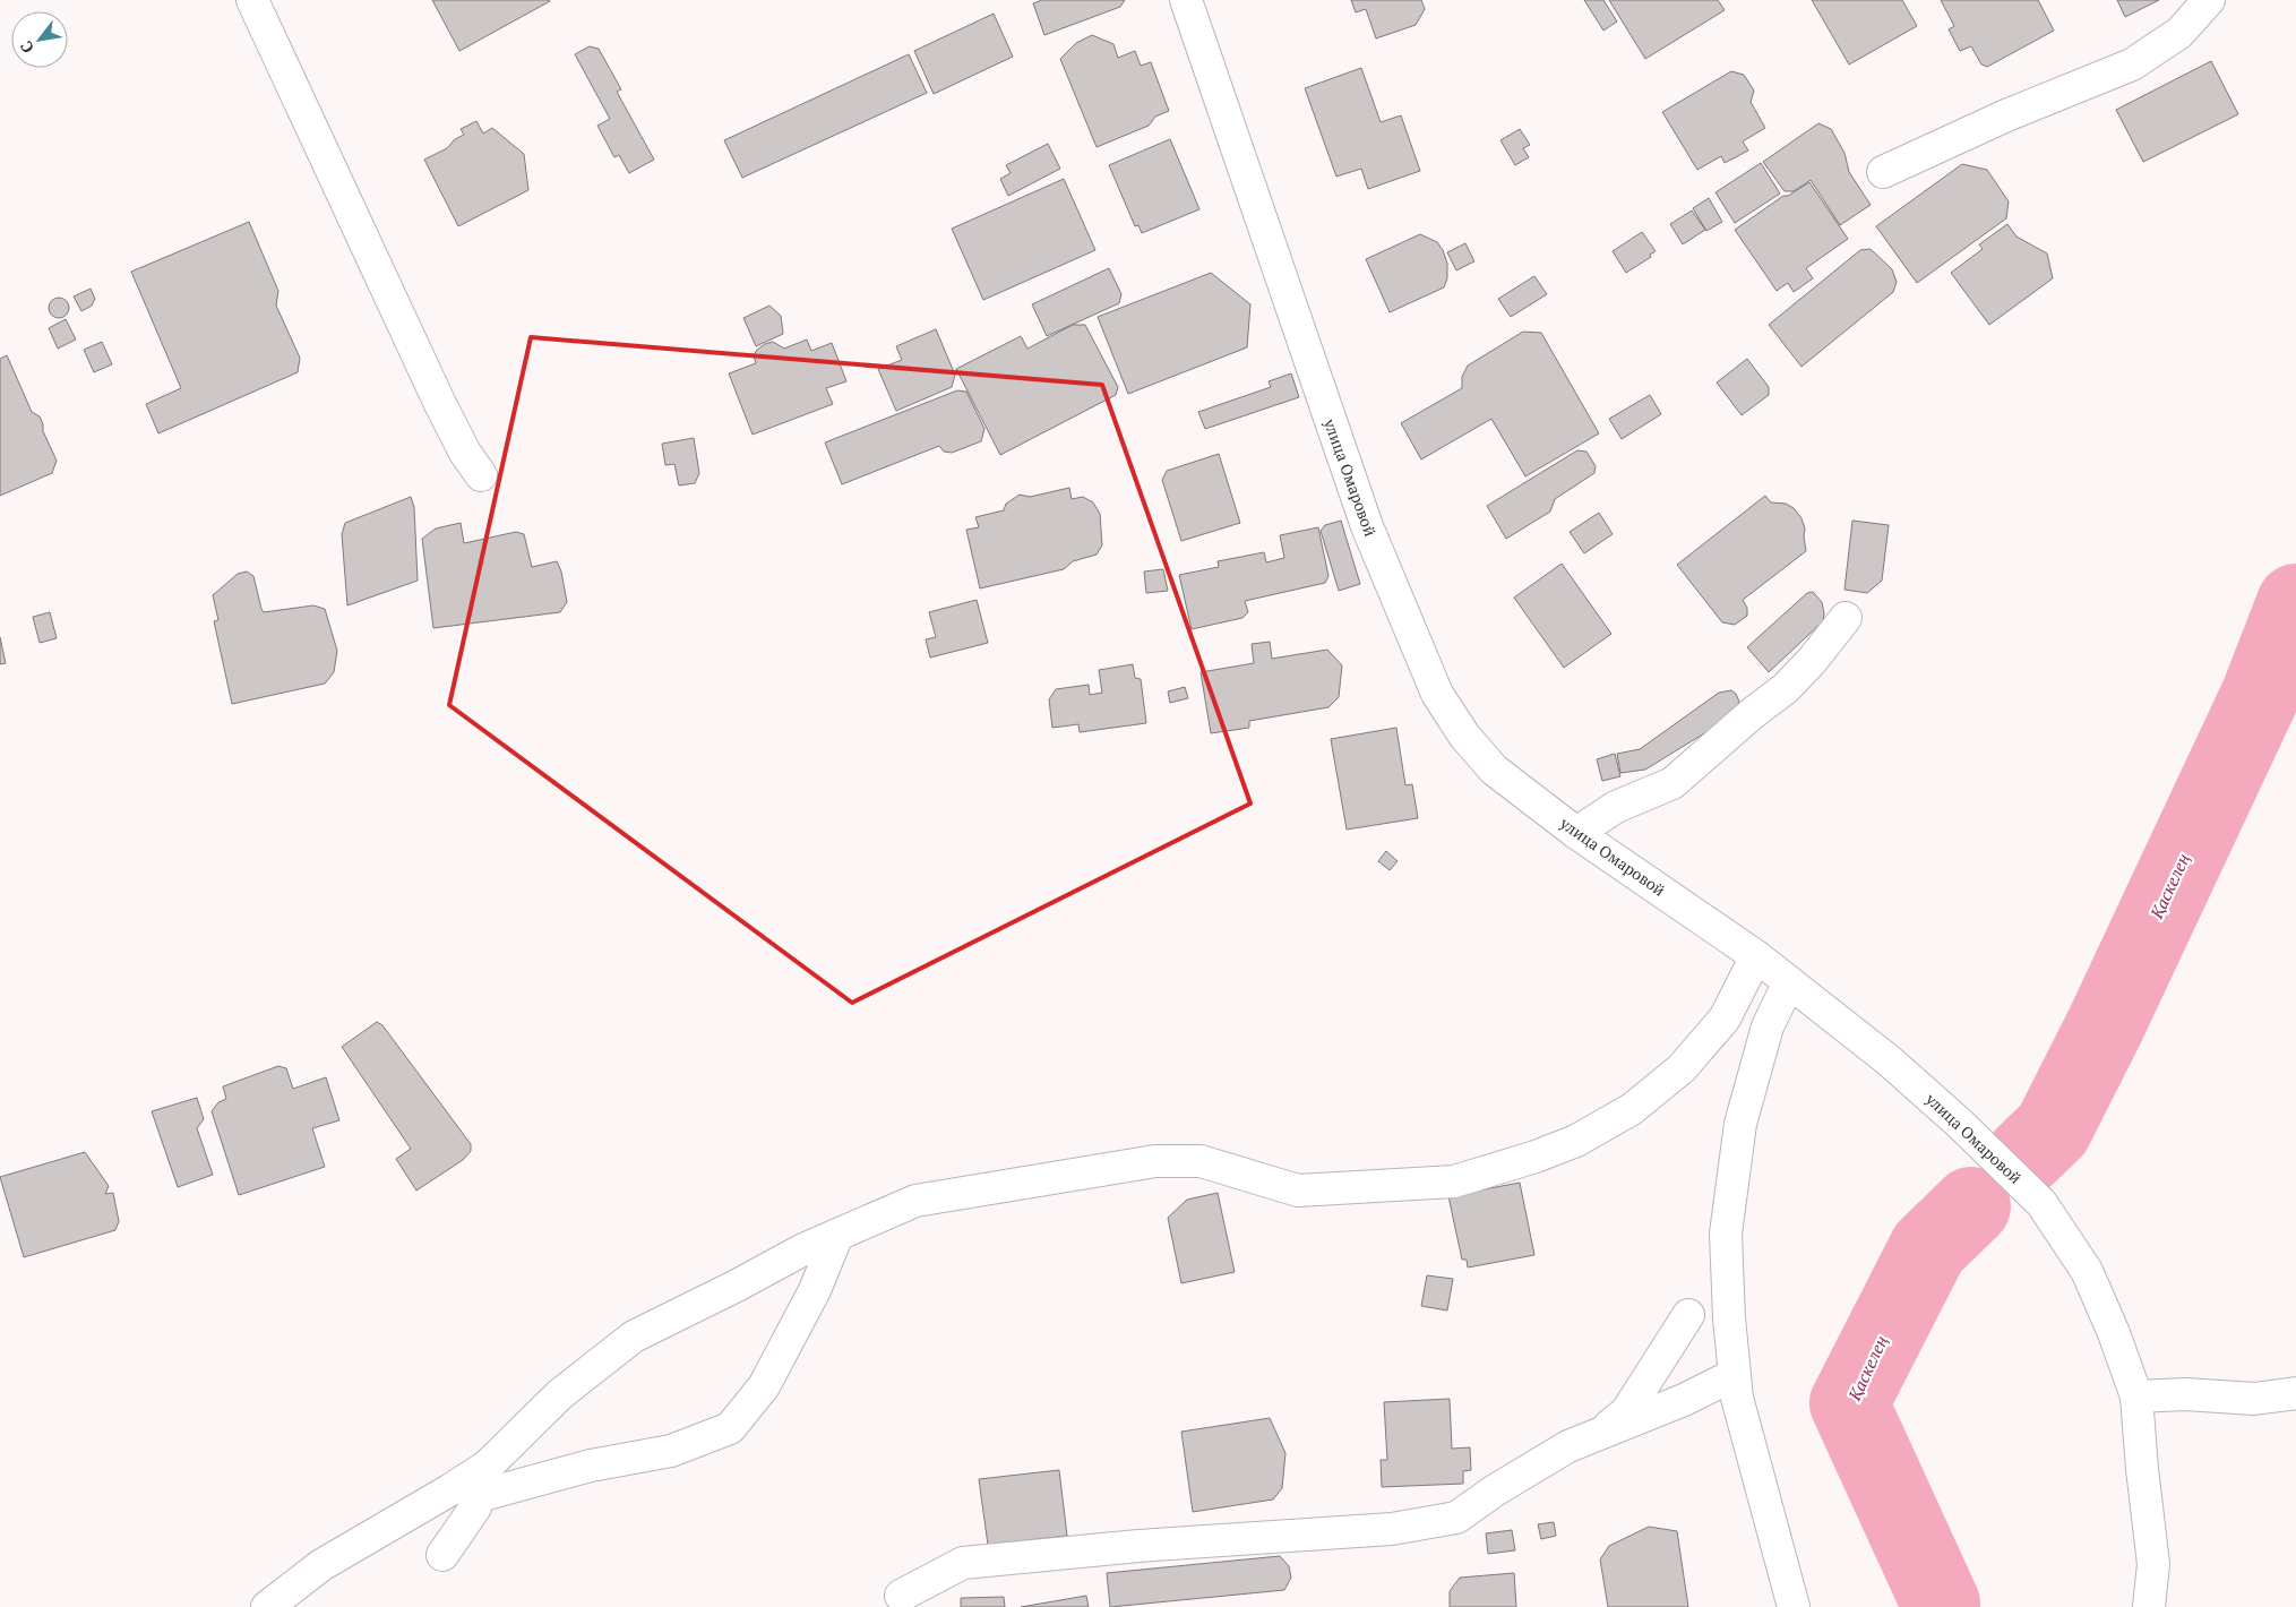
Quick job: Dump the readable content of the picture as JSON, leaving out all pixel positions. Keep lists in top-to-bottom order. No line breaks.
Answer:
{"streets":{"street":["улица Омаровой"]},"water":["Қаскелең"],"north":"bottom left"}
